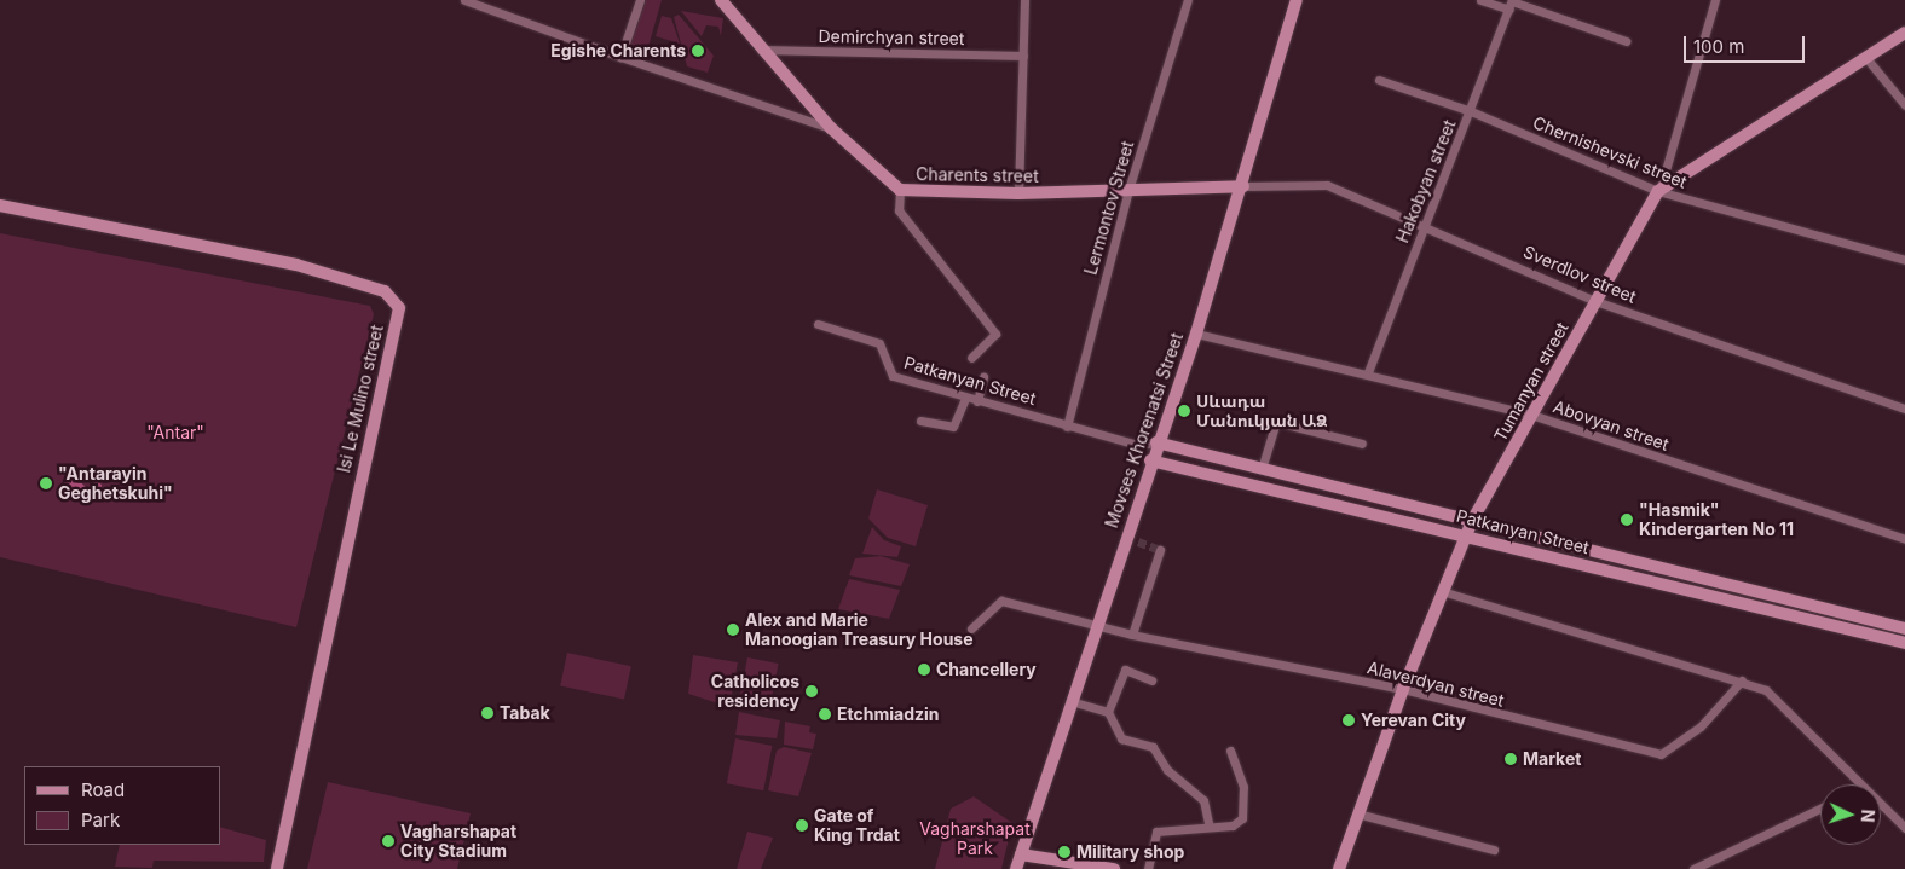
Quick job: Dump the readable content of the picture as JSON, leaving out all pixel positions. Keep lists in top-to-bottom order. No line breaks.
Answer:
{"streets":{"main road":["Charents street","Patkanyan Street","Tumanyan street","Isi Le Mulino street","Movses Khorenatsi Street"],"street":["Demirchyan street","Chernishevski street","Hakobyan street","Lermontov Street","Sverdlov street","Abovyan street","Alaverdyan street"]},"crossings":[["Demirchyan street","Charents street"],["Chernishevski street","Hakobyan street"],["Chernishevski street","Tumanyan street"],["Charents street","Lermontov Street"],["Charents street","Sverdlov street"],["Charents street","Movses Khorenatsi Street"],["Hakobyan street","Sverdlov street"],["Hakobyan street","Abovyan street"],["Lermontov Street","Patkanyan Street"],["Sverdlov street","Tumanyan street"],["Sverdlov street","Movses Khorenatsi Street"],["Patkanyan Street","Tumanyan street"],["Patkanyan Street","Movses Khorenatsi Street"],["Tumanyan street","Abovyan street"],["Tumanyan street","Alaverdyan street"],["Abovyan street","Movses Khorenatsi Street"],["Movses Khorenatsi Street","Alaverdyan street"]],"parks":["\"Antar\"","Vagharshapat Park"],"places":["Egishe Charents","Սևադա Մանուկյան ԱՁ","\"Antarayin Geghetskuhi\"","\"Hasmik\" Kindergarten No 11","Alex and Marie Manoogian Treasury House","Chancellery","Catholicos residency","Tabak","Etchmiadzin","Yerevan City","Market","Gate of King Trdat","Vagharshapat City Stadium","Military shop"],"legend":["Road","Park"],"scale_bar":"100 m","north":"right"}
